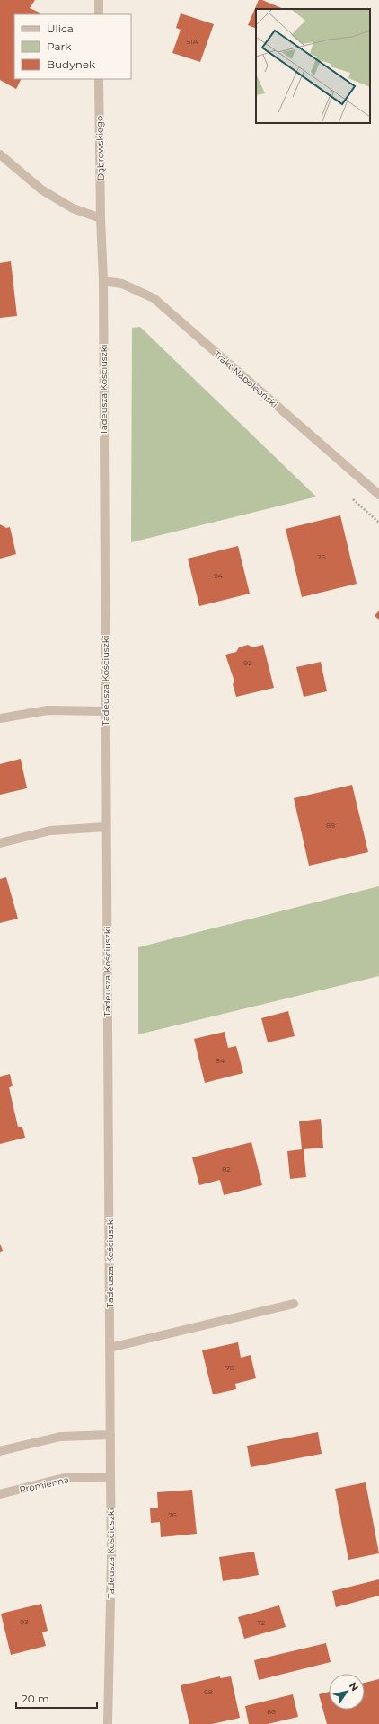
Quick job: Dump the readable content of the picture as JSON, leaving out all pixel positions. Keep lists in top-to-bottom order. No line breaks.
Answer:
{"streets":{"street":["Dąbrowskiego","Trakt Napoleoński","Tadeusza Kościuszki","Promienna"]},"crossings":[["Dąbrowskiego","Tadeusza Kościuszki"],["Trakt Napoleoński","Tadeusza Kościuszki"],["Tadeusza Kościuszki","Promienna"]],"house_numbers":["51A","26","94","92","88","84","82","78","76","93","72","68","66"],"legend":["Ulica","Park","Budynek"],"scale_bar":"20 m","north":"top right"}
